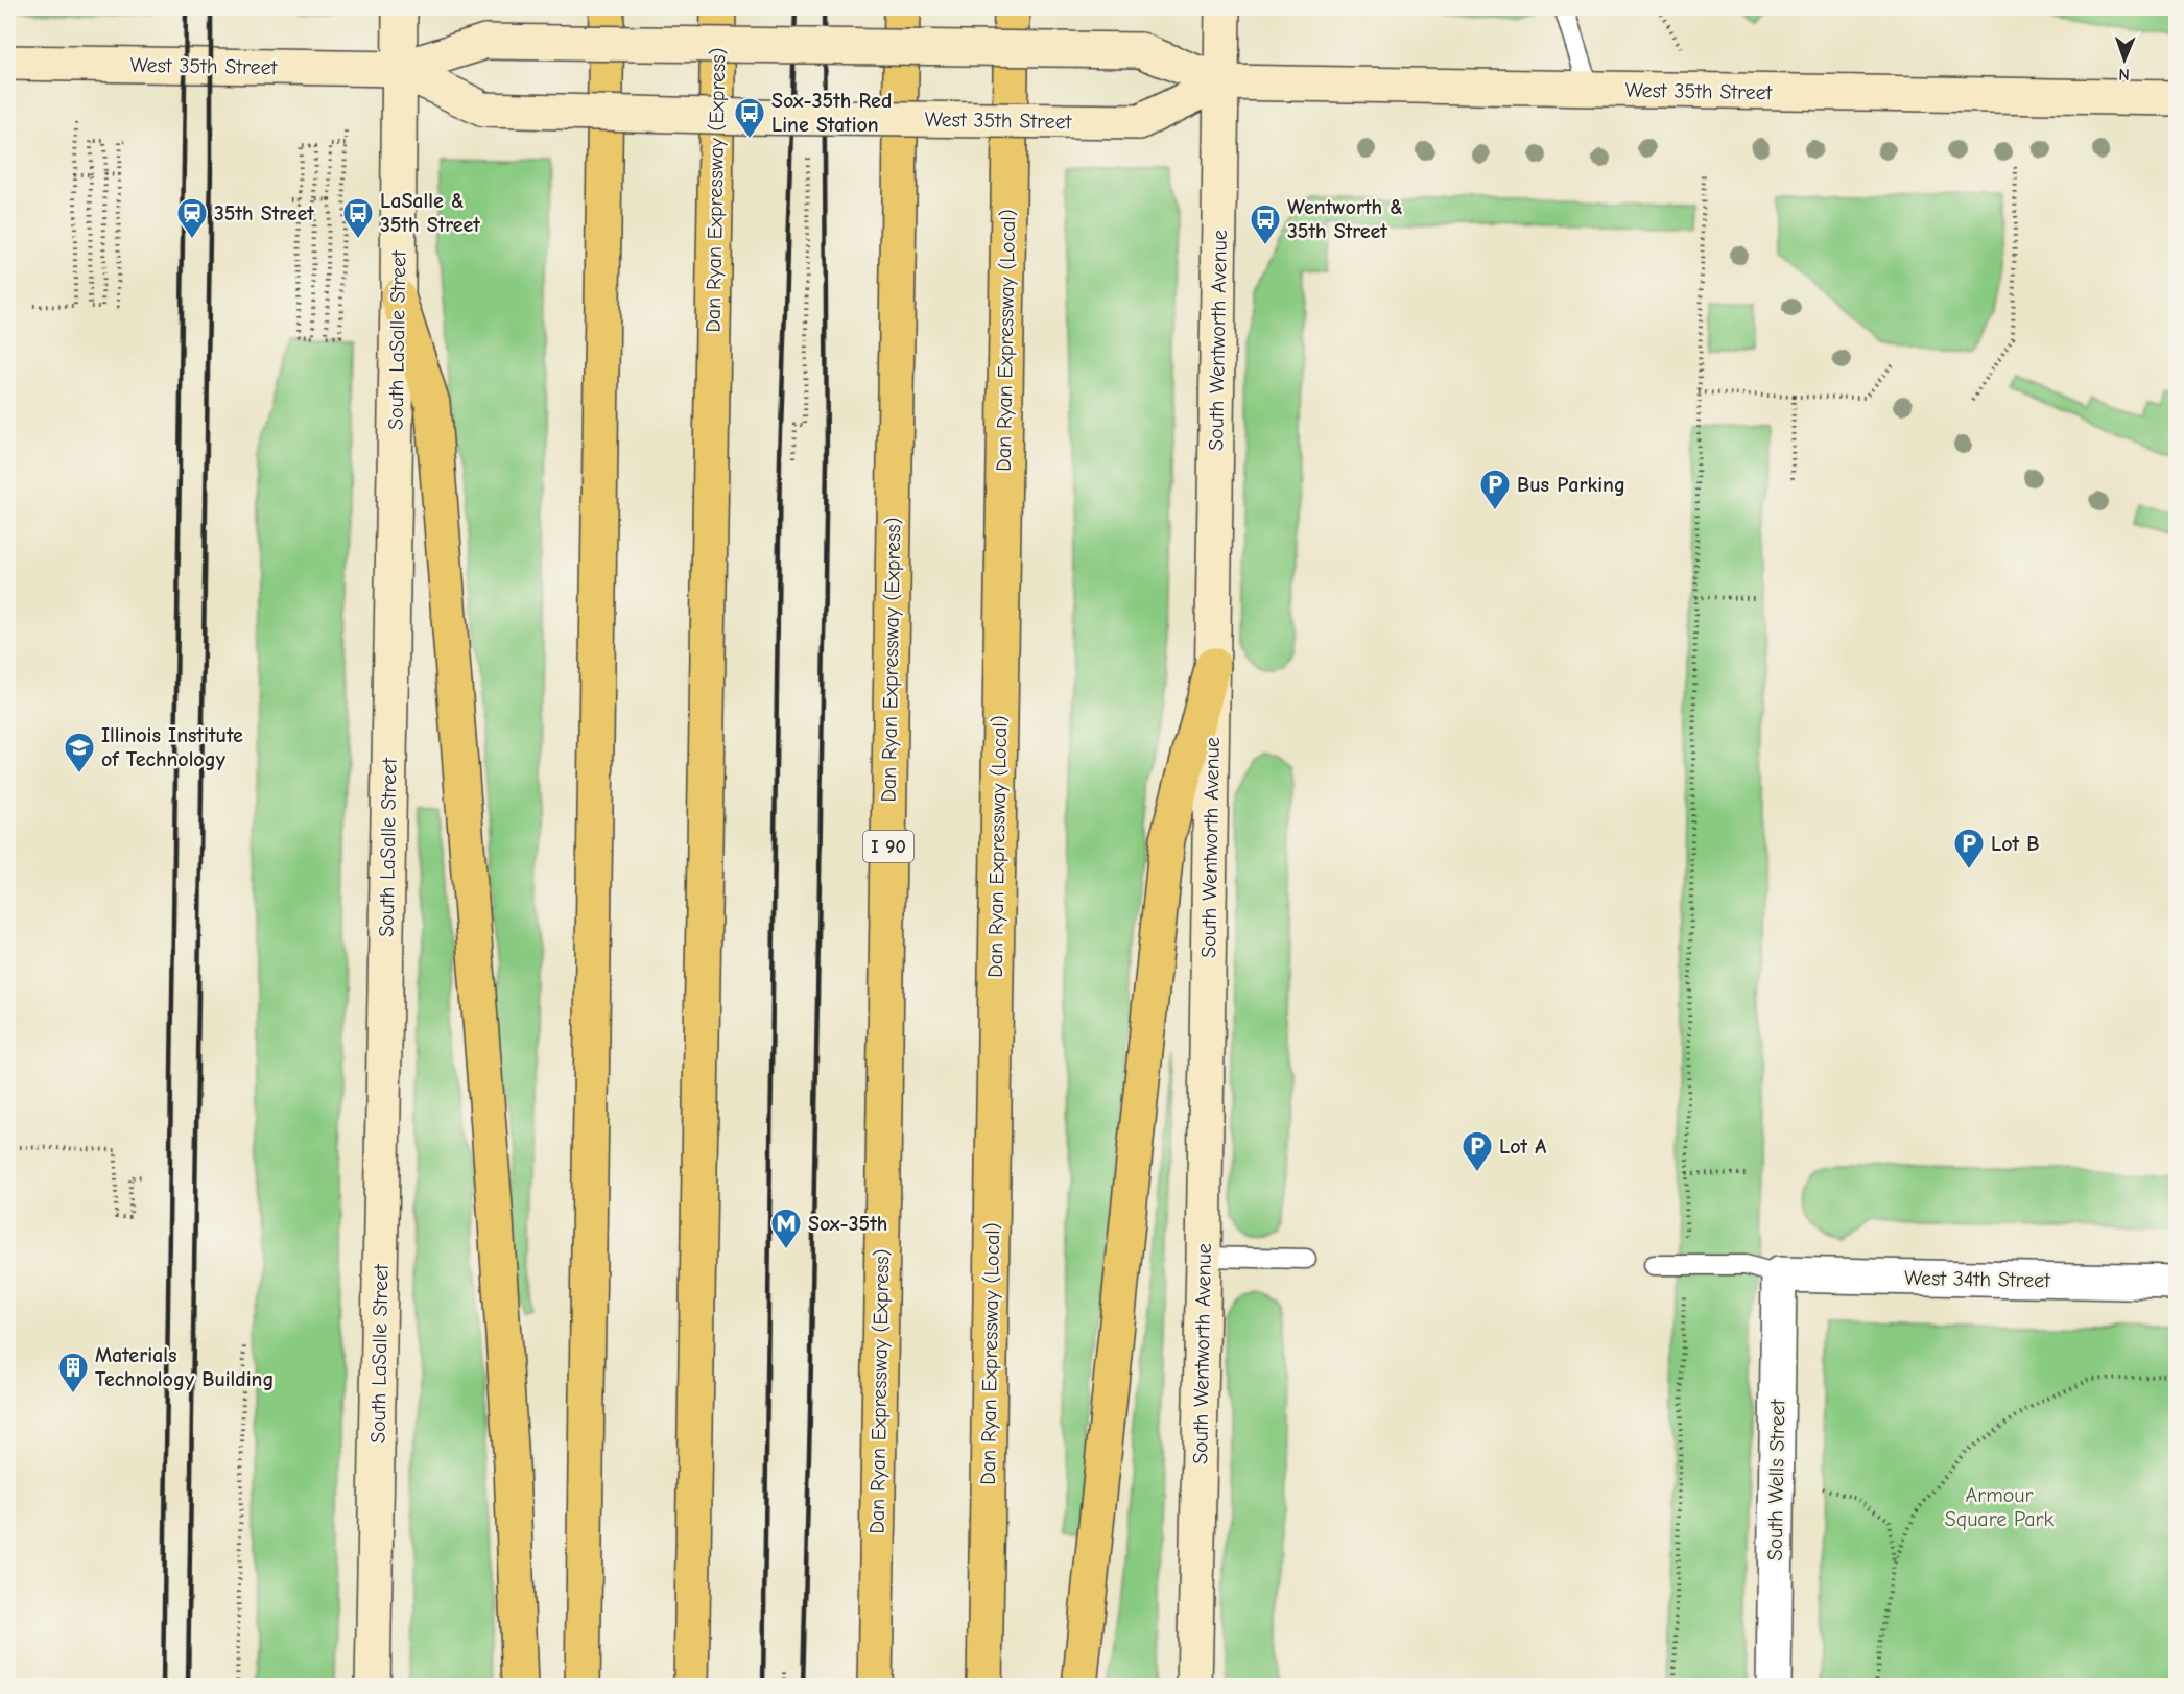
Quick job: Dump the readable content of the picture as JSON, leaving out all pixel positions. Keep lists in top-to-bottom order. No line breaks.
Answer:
{"streets":{"highway":["Dan Ryan Expressway (Express)","Dan Ryan Expressway (Local)","I 90"],"street":["West 35th Street","South LaSalle Street","South Wentworth Avenue","West 34th Street","South Wells Street"]},"crossings":[["West 35th Street","South LaSalle Street"],["West 35th Street","South Wentworth Avenue"],["West 34th Street","South Wells Street"]],"parks":["Armour Square Park"],"places":{"bus stop":["Sox-35th Red Line Station","LaSalle & 35th Street","Wentworth & 35th Street"],"station":["35th Street"],"parking":["Bus Parking","Lot B","Lot A"],"school or university":["Illinois Institute of Technology"],"metro station":["Sox-35th"],"building":["Materials Technology Building"]},"north":"bottom"}
